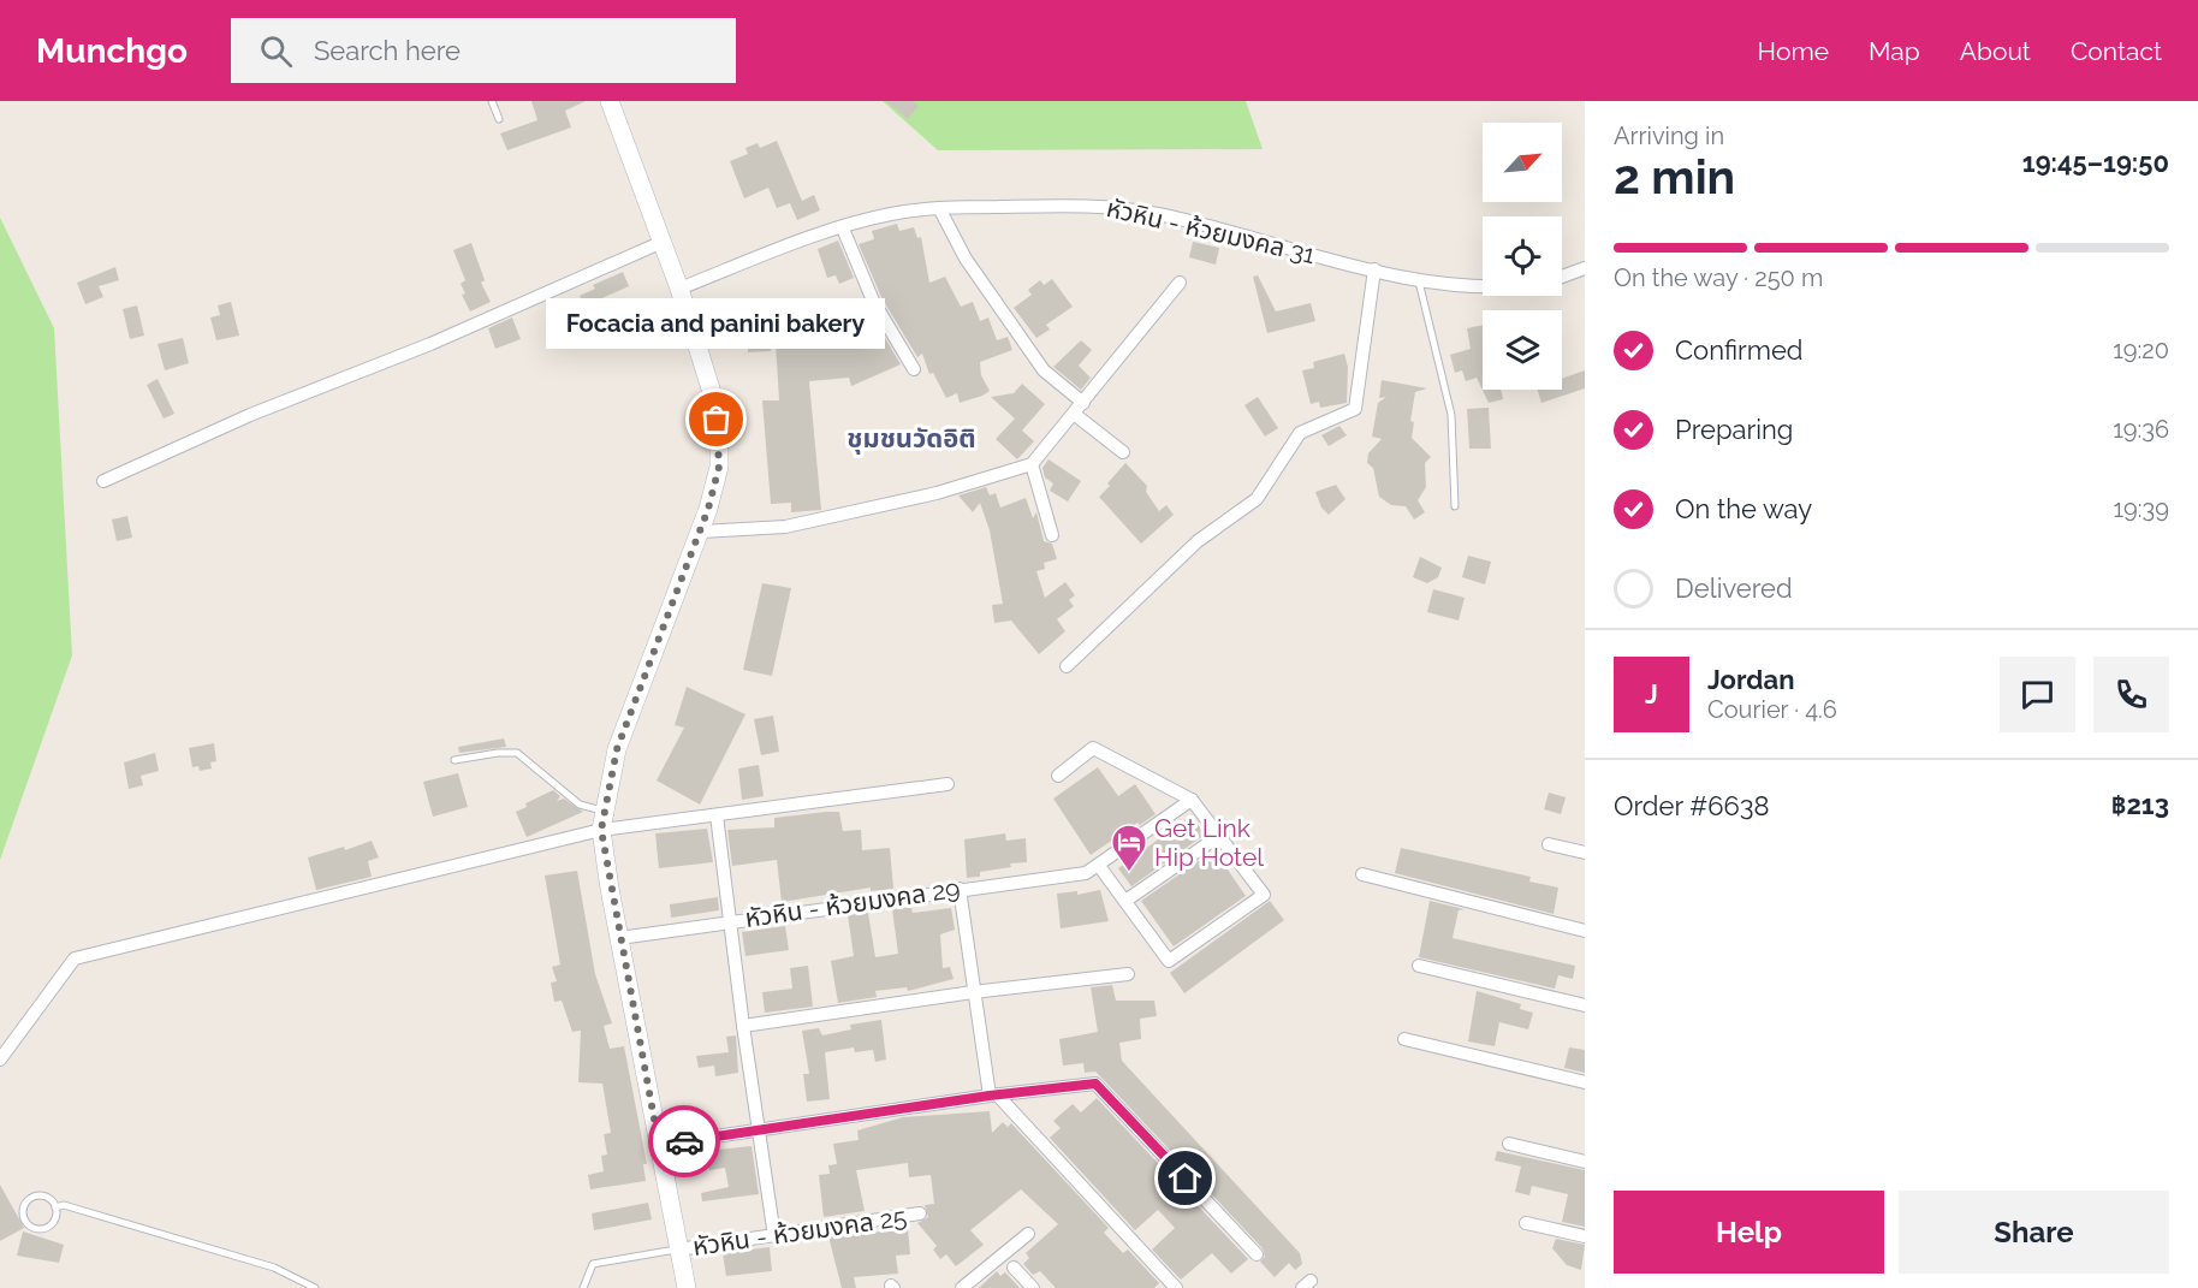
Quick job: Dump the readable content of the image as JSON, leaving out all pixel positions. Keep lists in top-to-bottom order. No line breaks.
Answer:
{"streets":{"street":["หัวหิน - ห้วยมงคล 31","หัวหิน - ห้วยมงคล 29","หัวหิน - ห้วยมงคล 25"]},"districts":["ชุมชนวัดอิติ"],"places":{"other":["Focacia and panini bakery"],"hotel":["Get Link Hip Hotel"]},"north":"top right","page":{"header":"Munchgo","search":"Search here","nav":["Home","Map","About","Contact"],"heading":["2 min","Arriving in","19:45–19:50"],"panel":["Jordan","Courier · 4.6","Order #6638","฿213"],"bar":"On the way · 250 m","bubble":"Focacia and panini bakery","list":[["Confirmed","19:20"],["Preparing","19:36"],["On the way","19:39"],"Delivered"],"round":"J","buttons":["Help","Share"]}}
